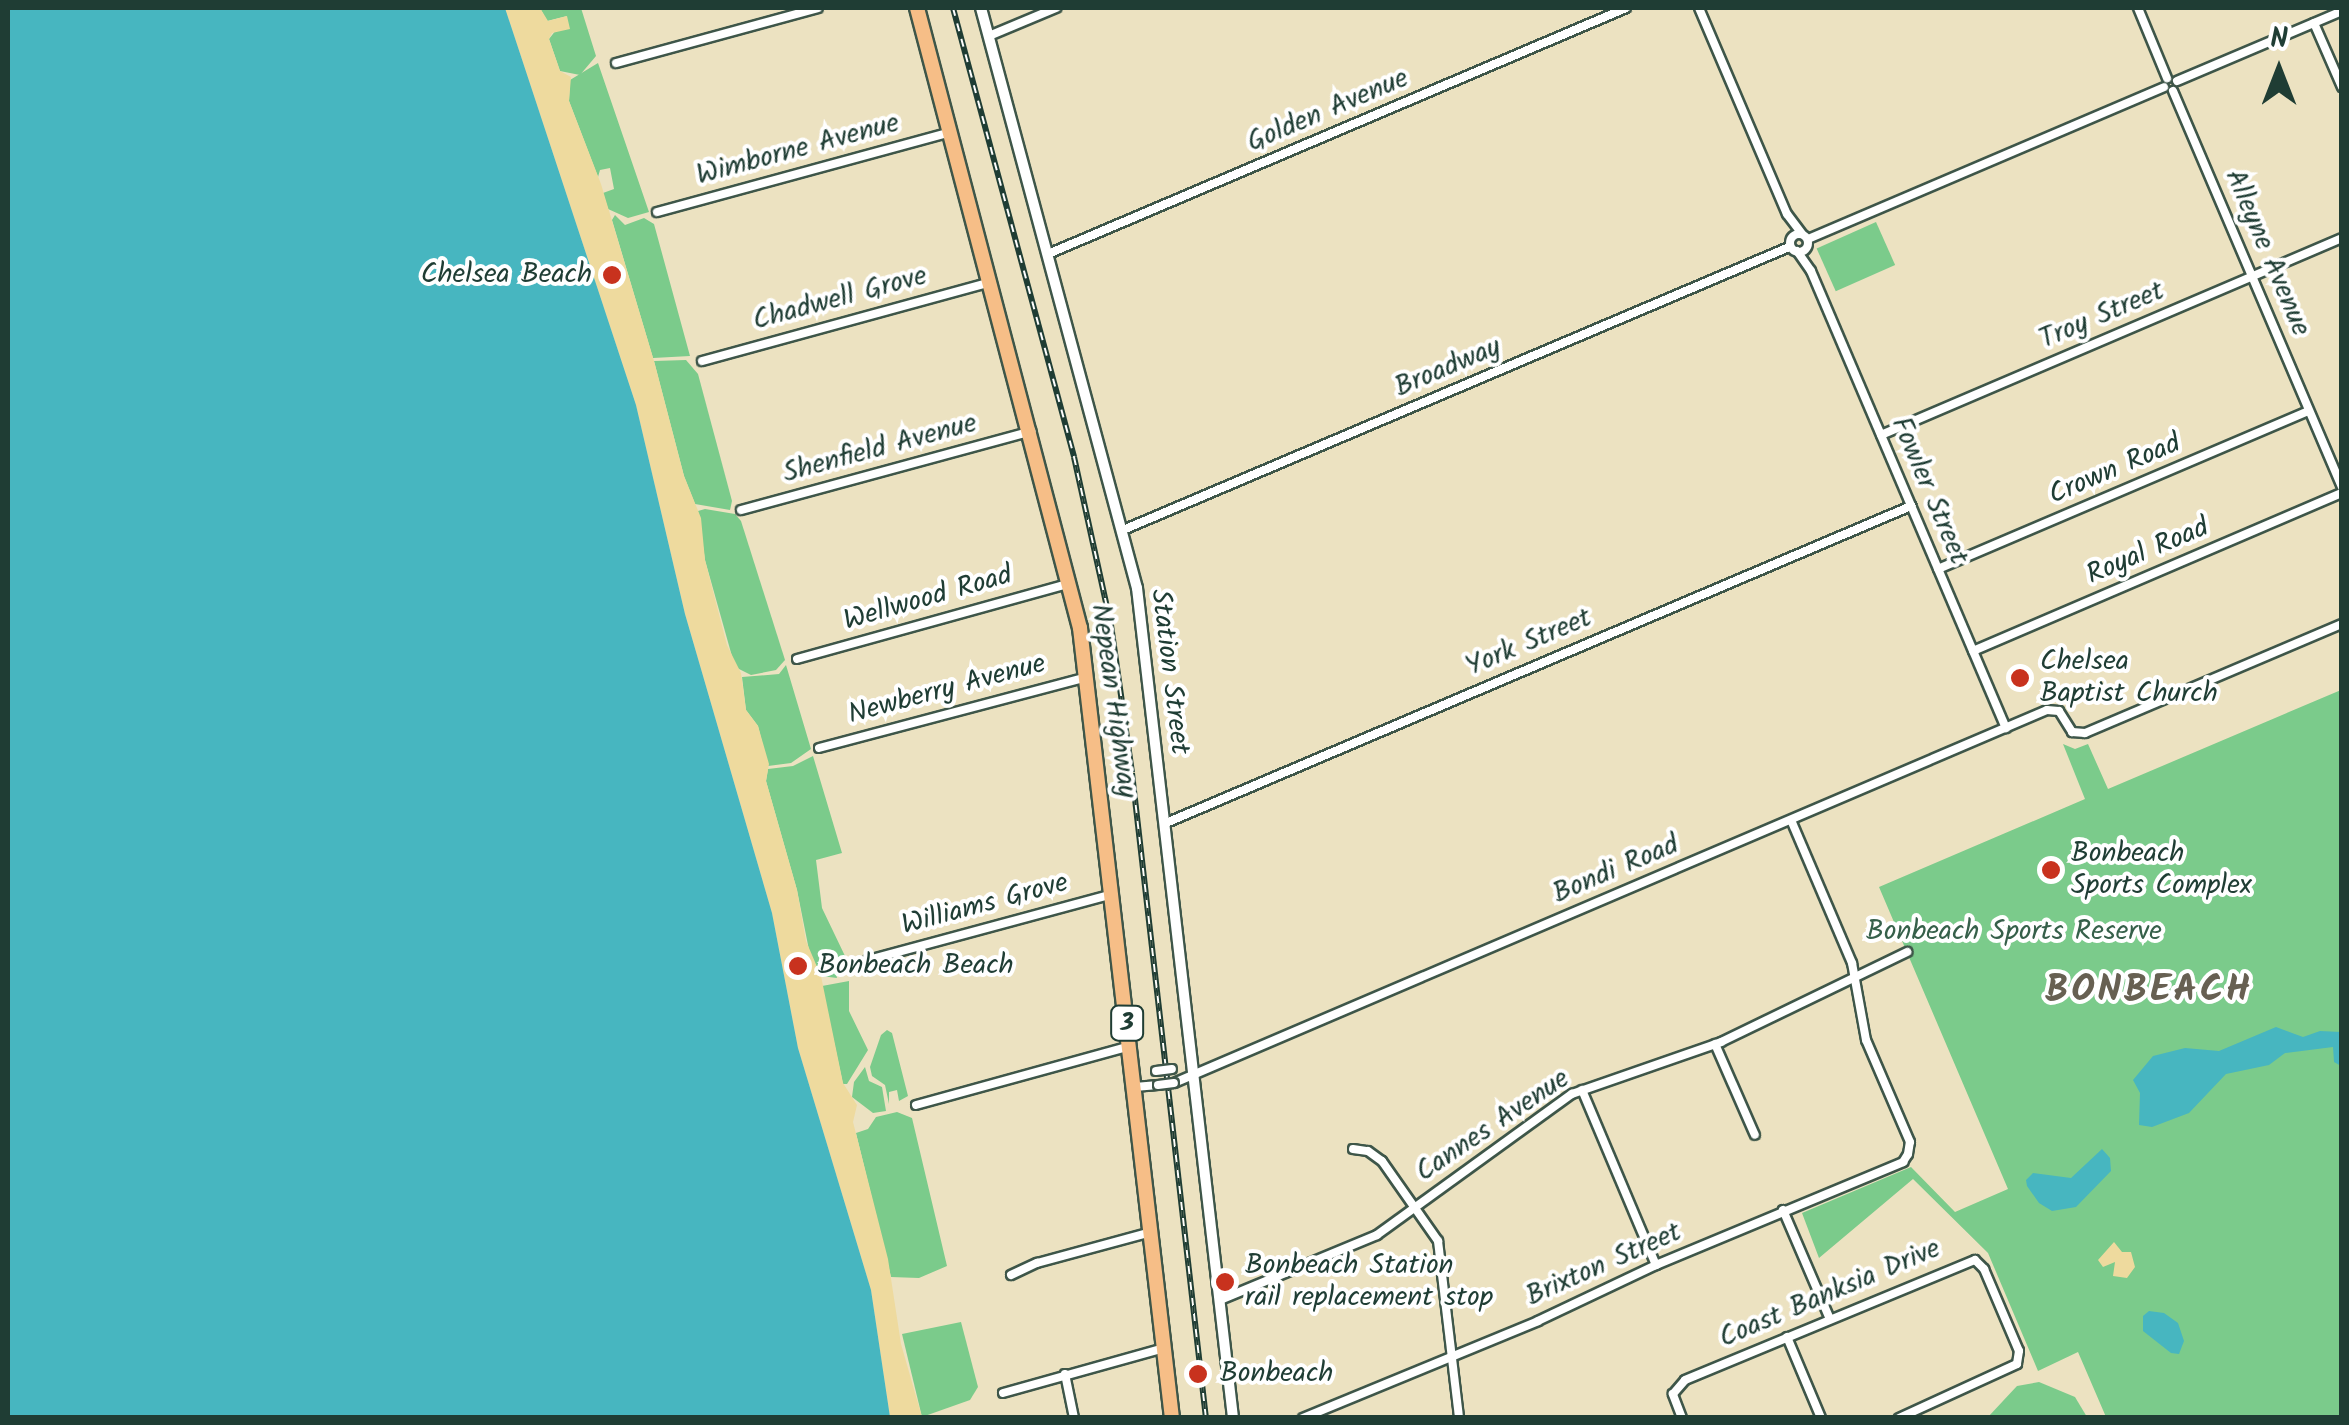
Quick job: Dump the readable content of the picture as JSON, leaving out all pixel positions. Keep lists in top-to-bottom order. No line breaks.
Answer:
{"streets":{"highway":["Nepean Highway","3"],"street":["Golden Avenue","Wimborne Avenue","Alleyne Avenue","Chadwell Grove","Troy Street","Broadway","Shenfield Avenue","Crown Road","Fowler Street","Royal Road","Wellwood Road","York Street","Station Street","Newberry Avenue","Bondi Road","Williams Grove","Cannes Avenue","Brixton Street","Coast Banksia Drive"]},"crossings":[["Golden Avenue","Station Street"],["Wimborne Avenue","Nepean Highway"],["Alleyne Avenue","Troy Street"],["Alleyne Avenue","Broadway"],["Alleyne Avenue","Crown Road"],["Alleyne Avenue","Royal Road"],["Chadwell Grove","Nepean Highway"],["Troy Street","Fowler Street"],["Broadway","Fowler Street"],["Broadway","Station Street"],["Shenfield Avenue","Nepean Highway"],["Crown Road","Fowler Street"],["Fowler Street","Royal Road"],["Fowler Street","York Street"],["Fowler Street","Bondi Road"],["Wellwood Road","Nepean Highway"],["York Street","Station Street"],["Station Street","Bondi Road"],["Station Street","Cannes Avenue"],["Newberry Avenue","Nepean Highway"],["Nepean Highway","Bondi Road"],["Nepean Highway","Williams Grove"],["Cannes Avenue","Brixton Street"]],"districts":["BONBEACH"],"parks":["Bonbeach Sports Reserve"],"places":["Chelsea Beach","Chelsea Baptist Church","Bonbeach Sports Complex","Bonbeach Beach","Bonbeach Station rail replacement stop","Bonbeach"],"north":"top"}
